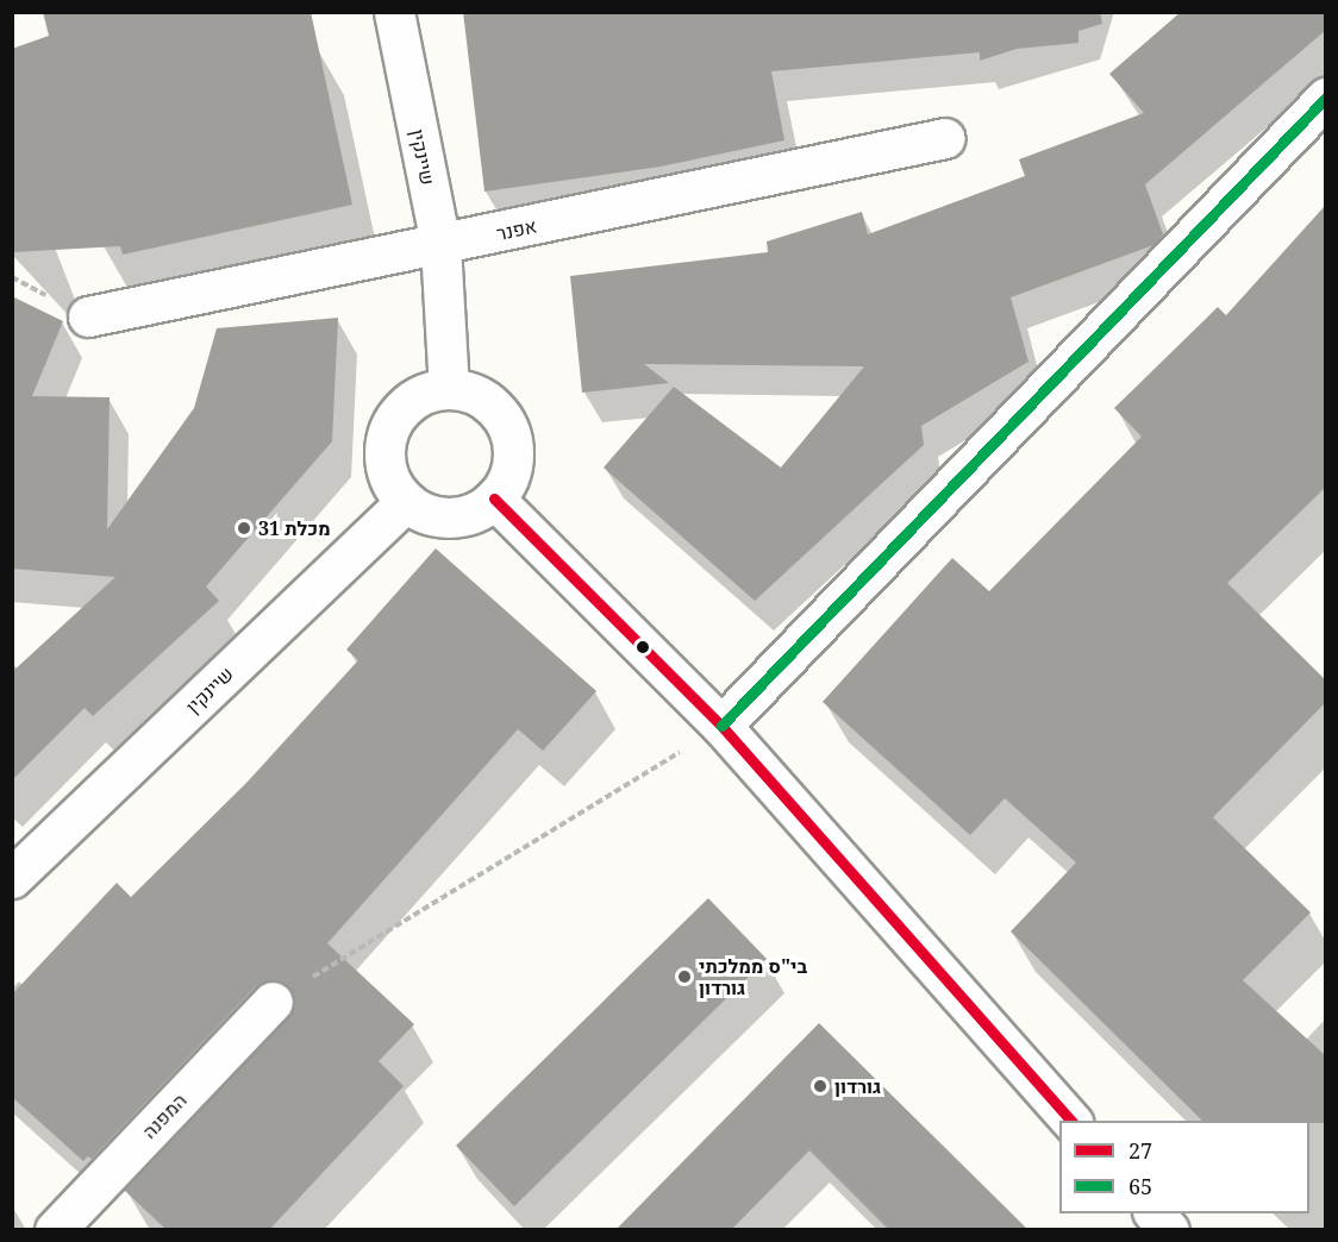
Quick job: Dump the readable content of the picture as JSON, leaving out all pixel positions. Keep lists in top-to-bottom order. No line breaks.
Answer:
{"streets":{"street":["שיינקין","אפנר","המפנה"]},"crossings":[["שיינקין","אפנר"]],"places":["מכלת 31","בי\"ס ממלכתי גורדון","גורדון"],"lines":["transit line 65","transit line 27"],"legend":["27","65"]}
